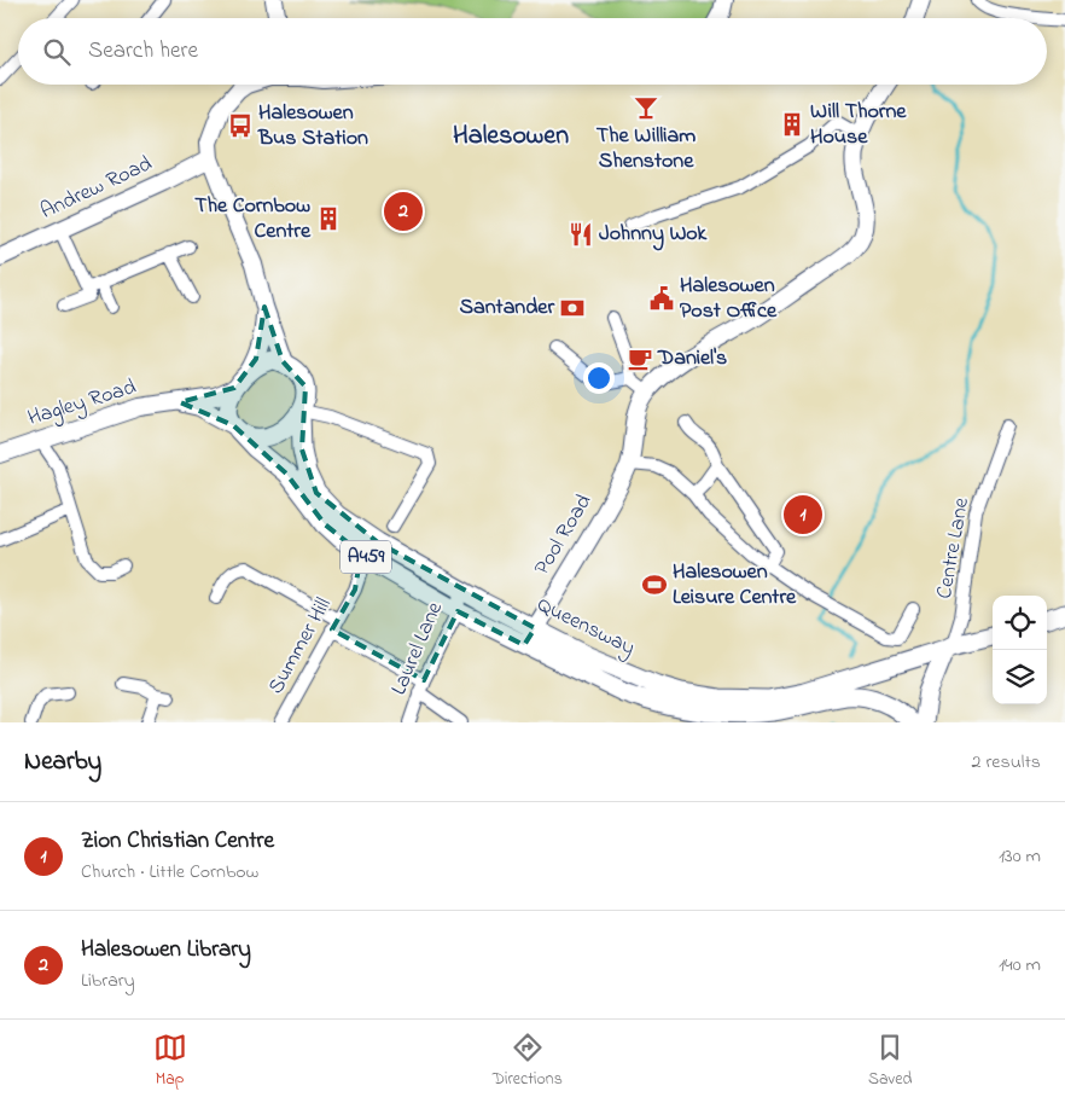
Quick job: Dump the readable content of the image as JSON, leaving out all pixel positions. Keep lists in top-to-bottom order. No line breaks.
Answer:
{"streets":{"main road":["A459","Queensway"],"street":["Andrew Road","Hagley Road","Pool Road","Centre Lane","Summer Hill","Laurel Lane"]},"crossings":[["Hagley Road","Queensway"],["Pool Road","Queensway"],["Centre Lane","Queensway"],["Queensway","Summer Hill"],["Queensway","Laurel Lane"]],"districts":["Halesowen"],"places":{"bar":["The William Shenstone"],"building":["Will Thorne House","The Cornbow Centre"],"bus stop":["Halesowen Bus Station"],"restaurant":["Johnny Wok"],"public building":["Halesowen Post Office"],"bank":["Santander"],"cafe":["Daniel's"],"sports":["Halesowen Leisure Centre"]},"page":{"search":"Search here","pins":["2","1"],"heading":["Nearby","2 results"],"list":[{"mark":"1","name":"Zion Christian Centre","note":"Church · Little Cornbow","value":"130 m"},{"mark":"2","name":"Halesowen Library","note":"Library","value":"140 m"}],"nav":["Map","Directions","Saved"]}}
